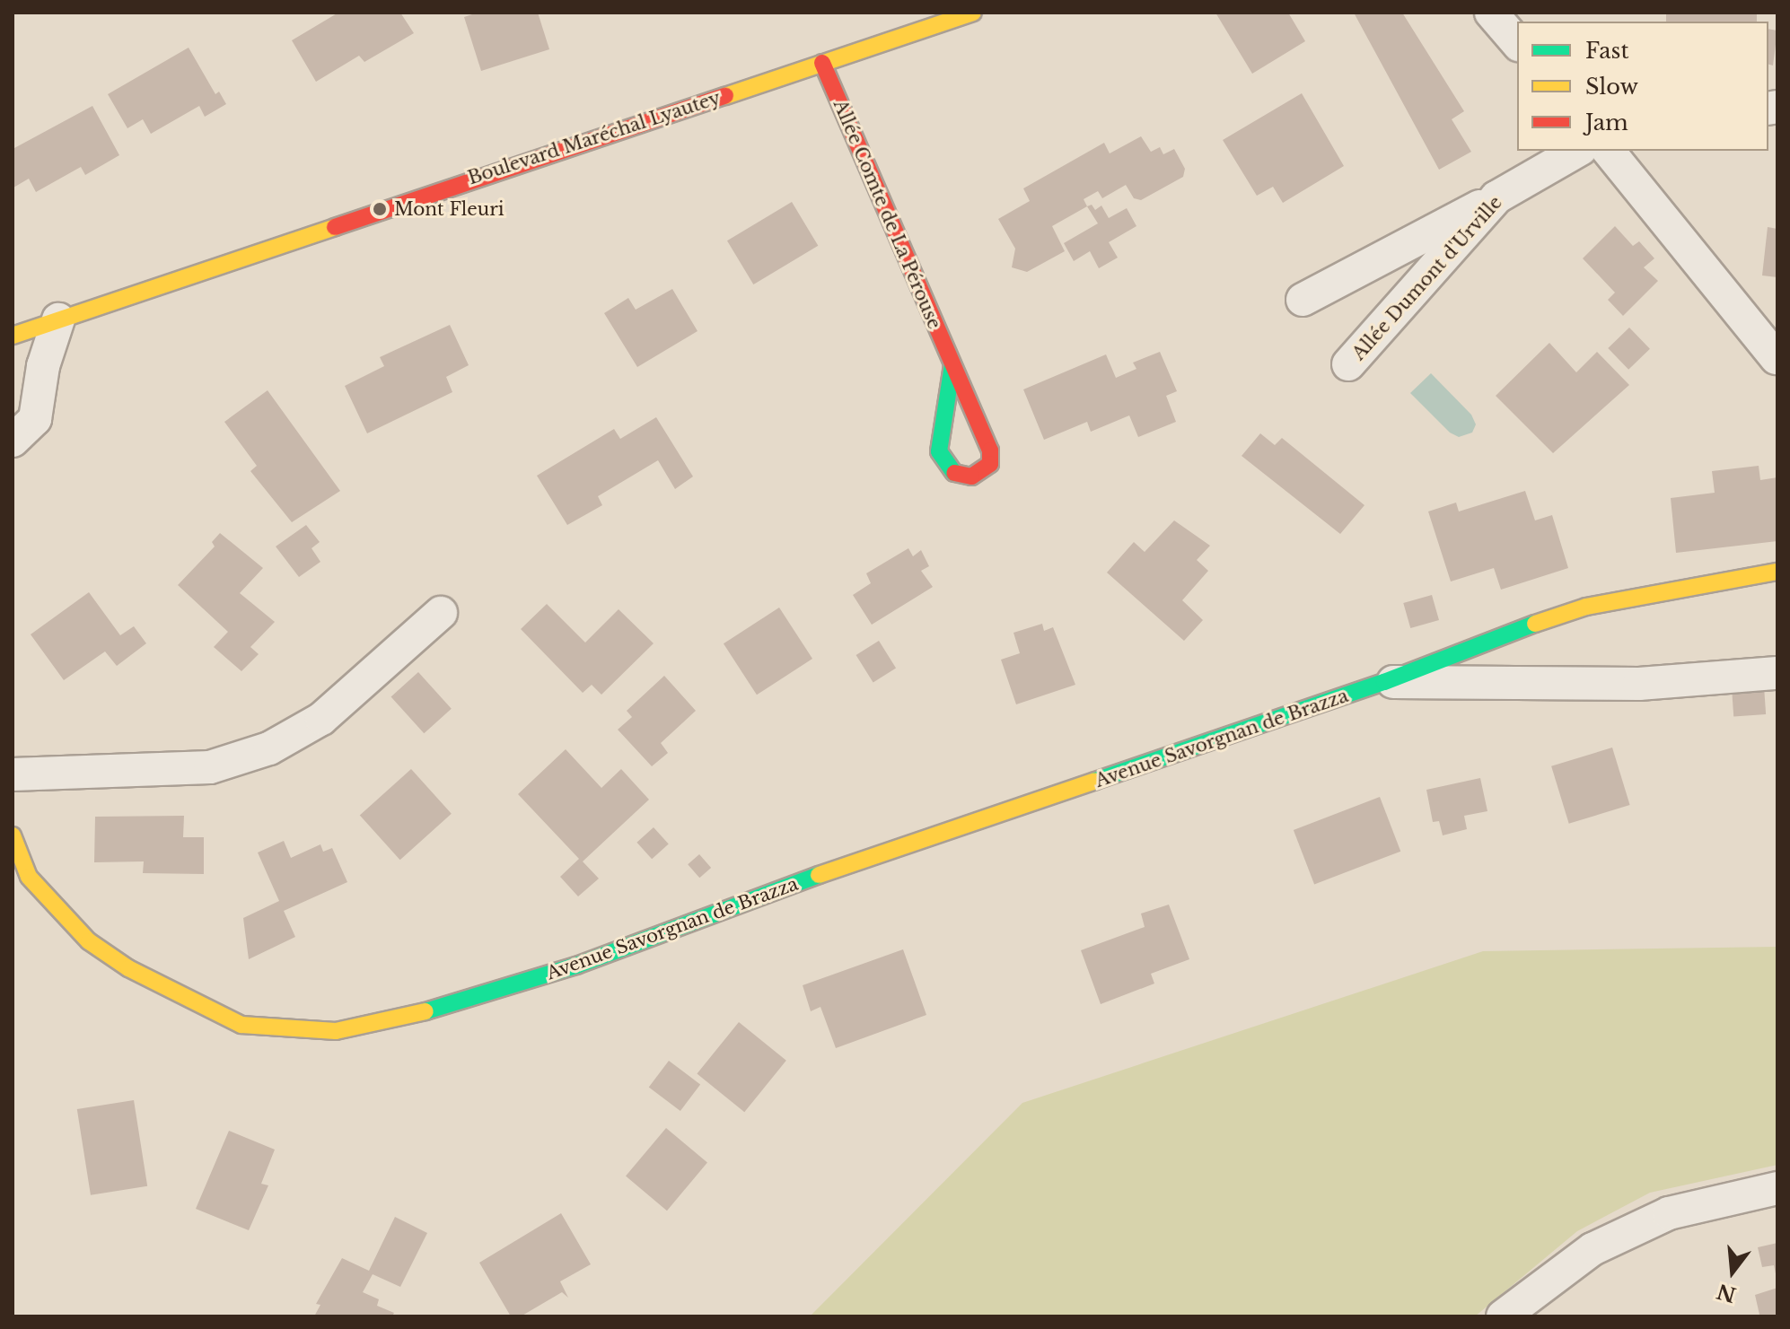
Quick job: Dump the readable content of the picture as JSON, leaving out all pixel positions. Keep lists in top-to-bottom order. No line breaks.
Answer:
{"streets":{"street":["Boulevard Maréchal Lyautey","Allée Comte de La Pérouse","Allée Dumont d'Urville","Avenue Savorgnan de Brazza"]},"crossings":[["Boulevard Maréchal Lyautey","Allée Comte de La Pérouse"]],"places":["Mont Fleuri"],"legend":["Fast","Slow","Jam"],"north":"bottom"}
